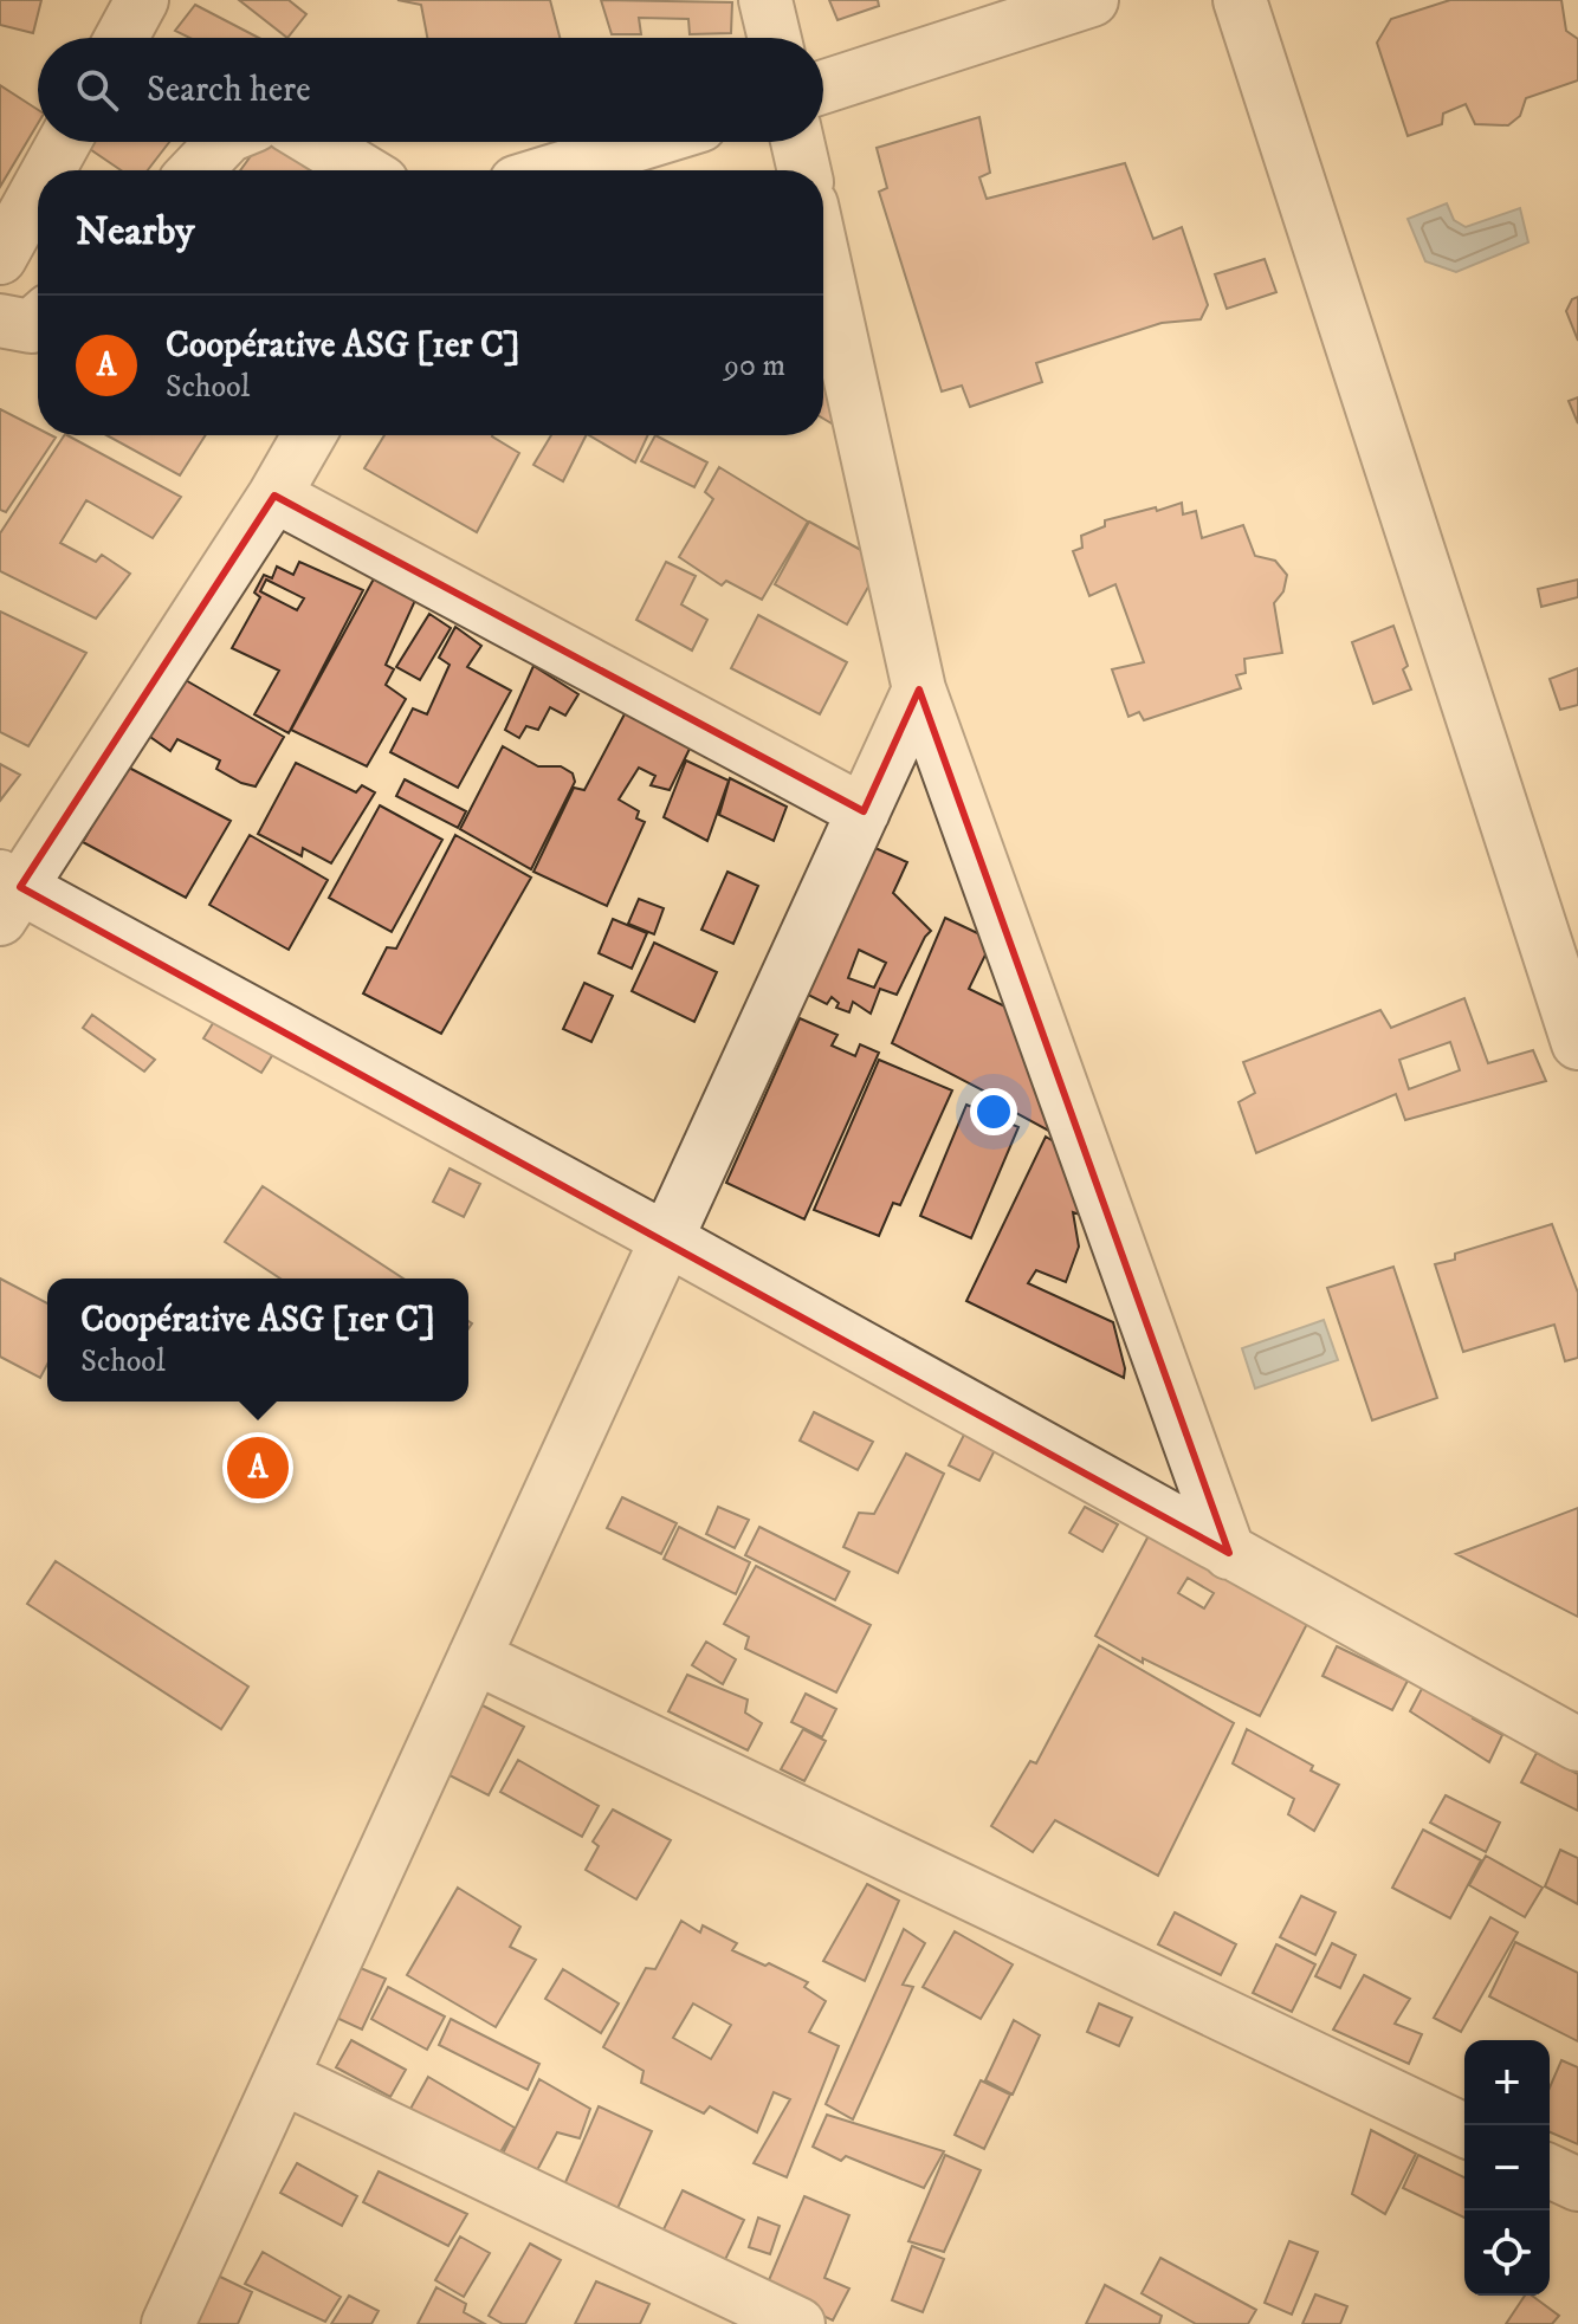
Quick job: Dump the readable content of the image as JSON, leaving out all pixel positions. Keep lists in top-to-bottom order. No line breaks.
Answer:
{"page":{"search":"Search here","heading":"Nearby","list":[{"mark":"A","name":"Coopérative ASG [1er C]","note":"School","value":"90 m"}],"popup":["Coopérative ASG [1er C]","School"],"pins":"A","map_buttons":["+","−"]}}
